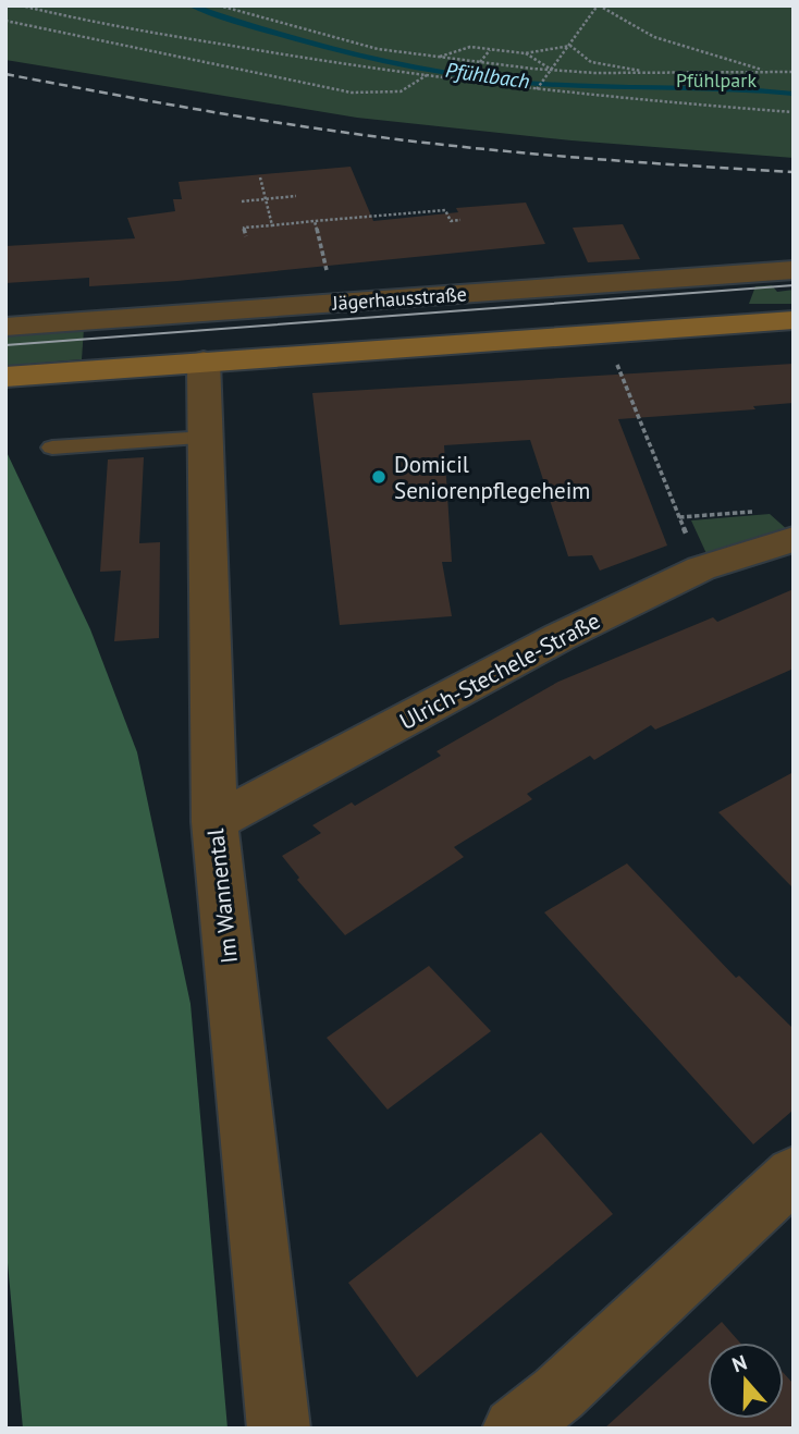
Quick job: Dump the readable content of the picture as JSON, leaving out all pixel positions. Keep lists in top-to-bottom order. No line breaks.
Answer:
{"streets":{"street":["Jägerhausstraße","Ulrich-Stechele-Straße","Im Wannental"]},"crossings":[["Ulrich-Stechele-Straße","Im Wannental"]],"water":["Pfühlbach"],"parks":["Pfühlpark"],"places":["Domicil Seniorenpflegeheim"],"north":"top"}
